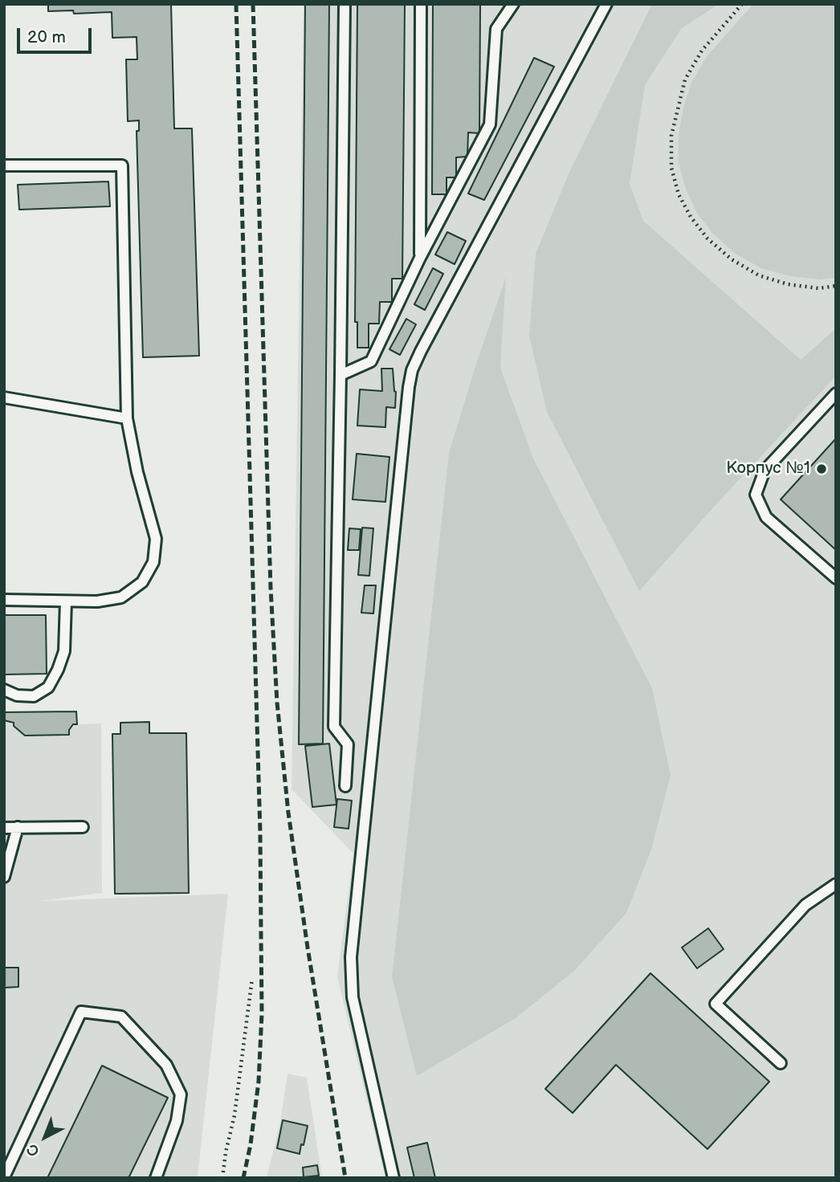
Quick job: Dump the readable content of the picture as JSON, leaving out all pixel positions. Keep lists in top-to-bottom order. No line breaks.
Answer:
{"places":["Корпус №1"],"scale_bar":"20 m","north":"bottom left"}
